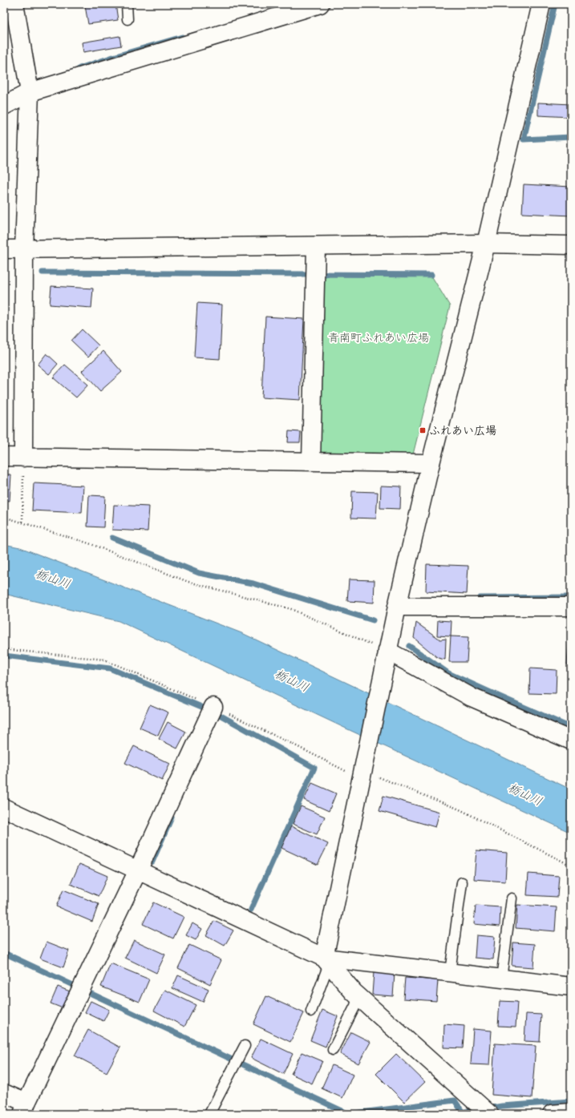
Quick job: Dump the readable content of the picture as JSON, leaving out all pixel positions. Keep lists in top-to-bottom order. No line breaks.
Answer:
{"water":["栃山川"],"parks":["青南町ふれあい広場"],"places":{"transit":["ふれあい広場"]}}
